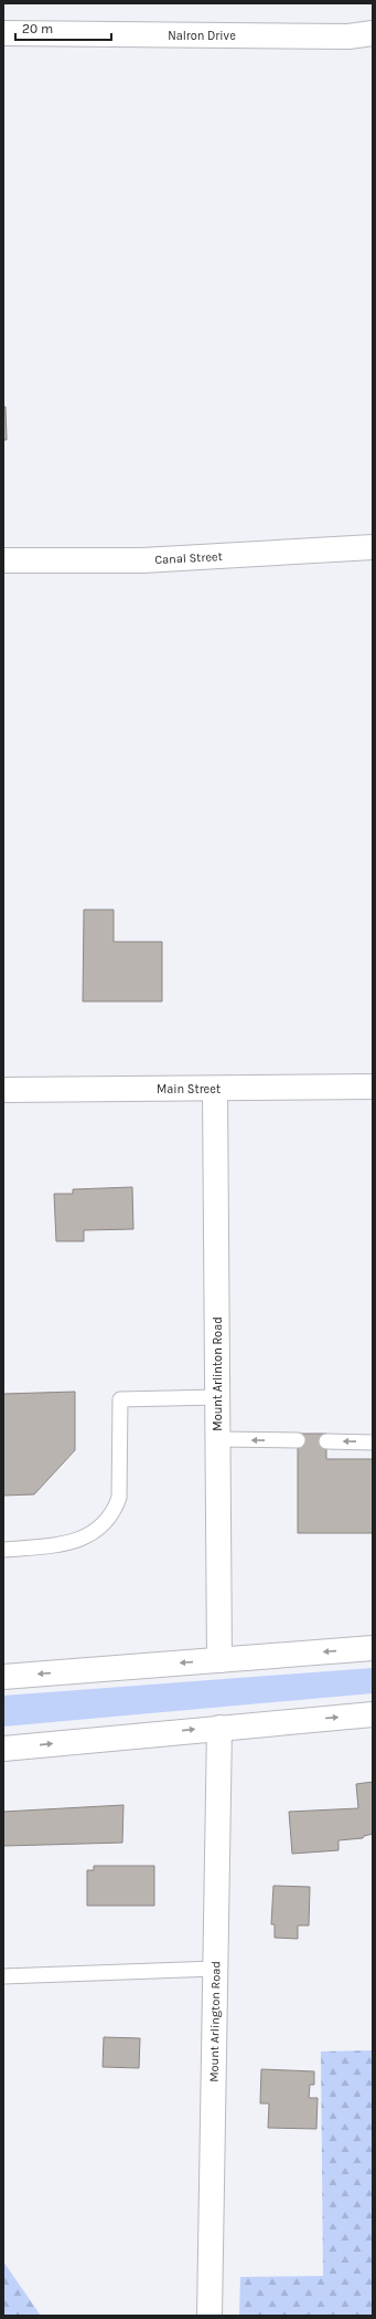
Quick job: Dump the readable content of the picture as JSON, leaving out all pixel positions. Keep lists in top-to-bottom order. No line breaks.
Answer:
{"streets":{"main road":["Nalron Drive","Canal Street","Main Street","Mount Arlinton Road","Mount Arlington Road"]},"crossings":[["Main Street","Mount Arlinton Road"]],"scale_bar":"20 m"}
